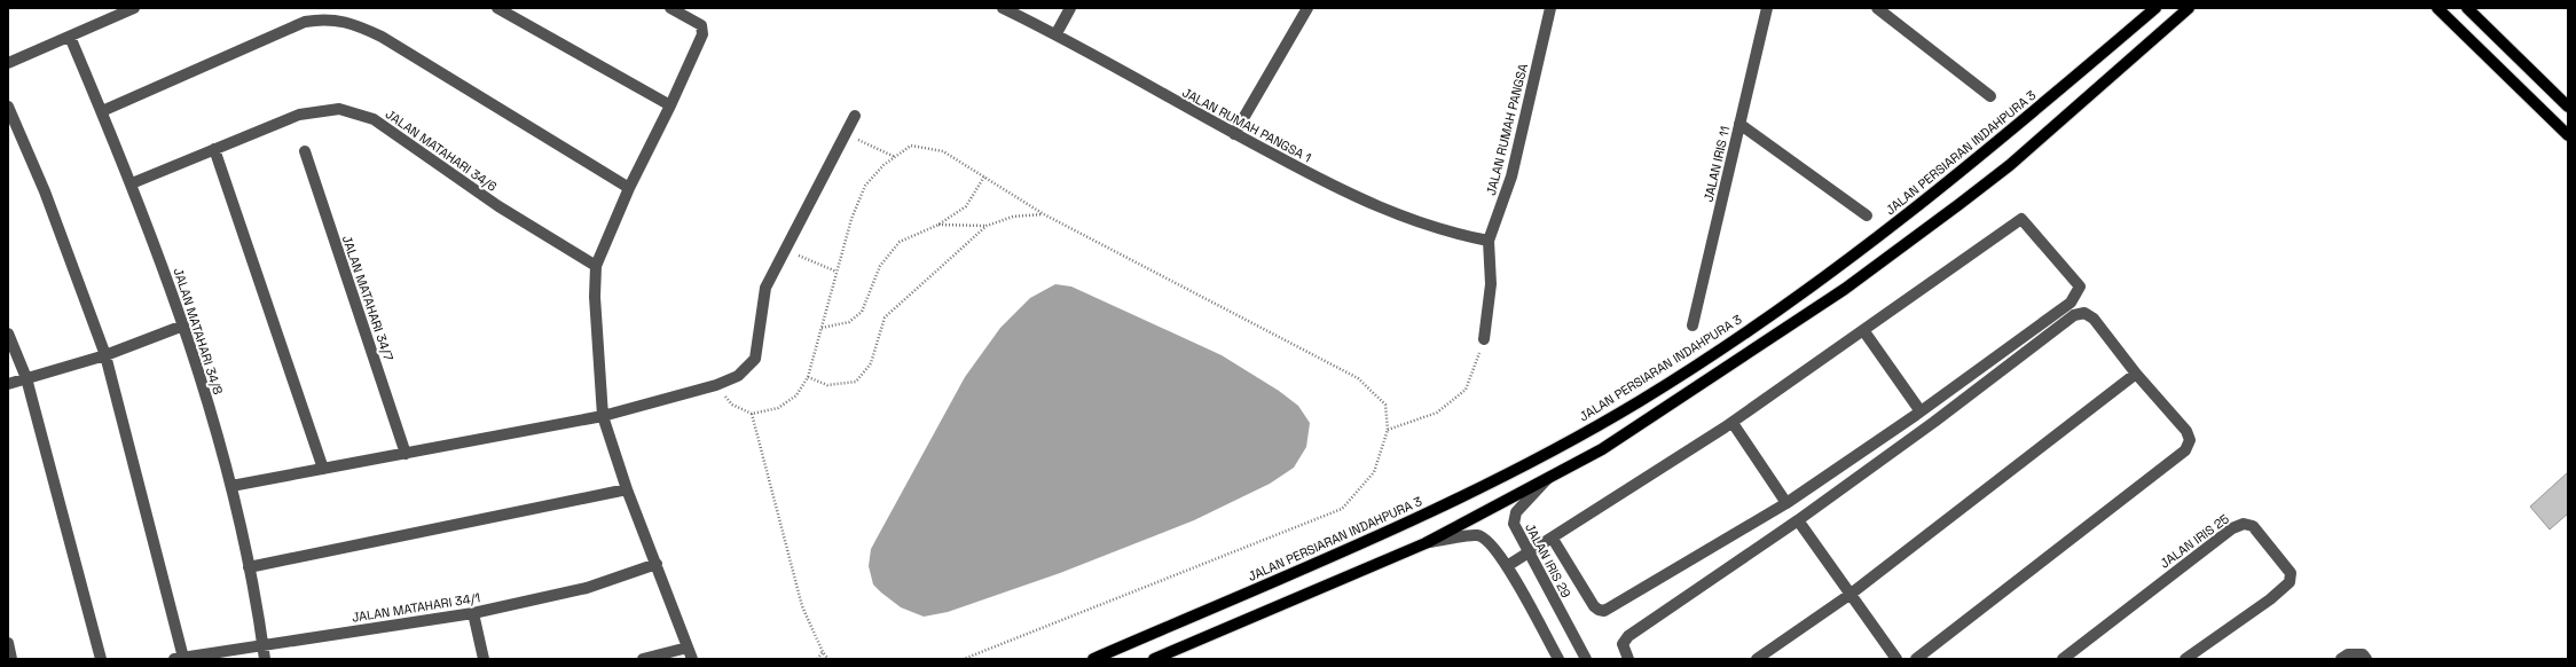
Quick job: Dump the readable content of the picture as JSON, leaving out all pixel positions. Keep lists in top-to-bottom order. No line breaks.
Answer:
{"streets":{"main road":["JALAN PERSIARAN INDAHPURA 3"],"street":["JALAN RUMAH PANGSA 1","JALAN RUMAH PANGSA","JALAN MATAHARI 34/6","JALAN IRIS 11","JALAN MATAHARI 34/7","JALAN MATAHARI 34/8","JALAN IRIS 25","JALAN IRIS 29","JALAN MATAHARI 34/1"]},"crossings":[["JALAN RUMAH PANGSA 1","JALAN RUMAH PANGSA"],["JALAN MATAHARI 34/6","JALAN MATAHARI 34/8"],["JALAN MATAHARI 34/8","JALAN MATAHARI 34/1"]]}
